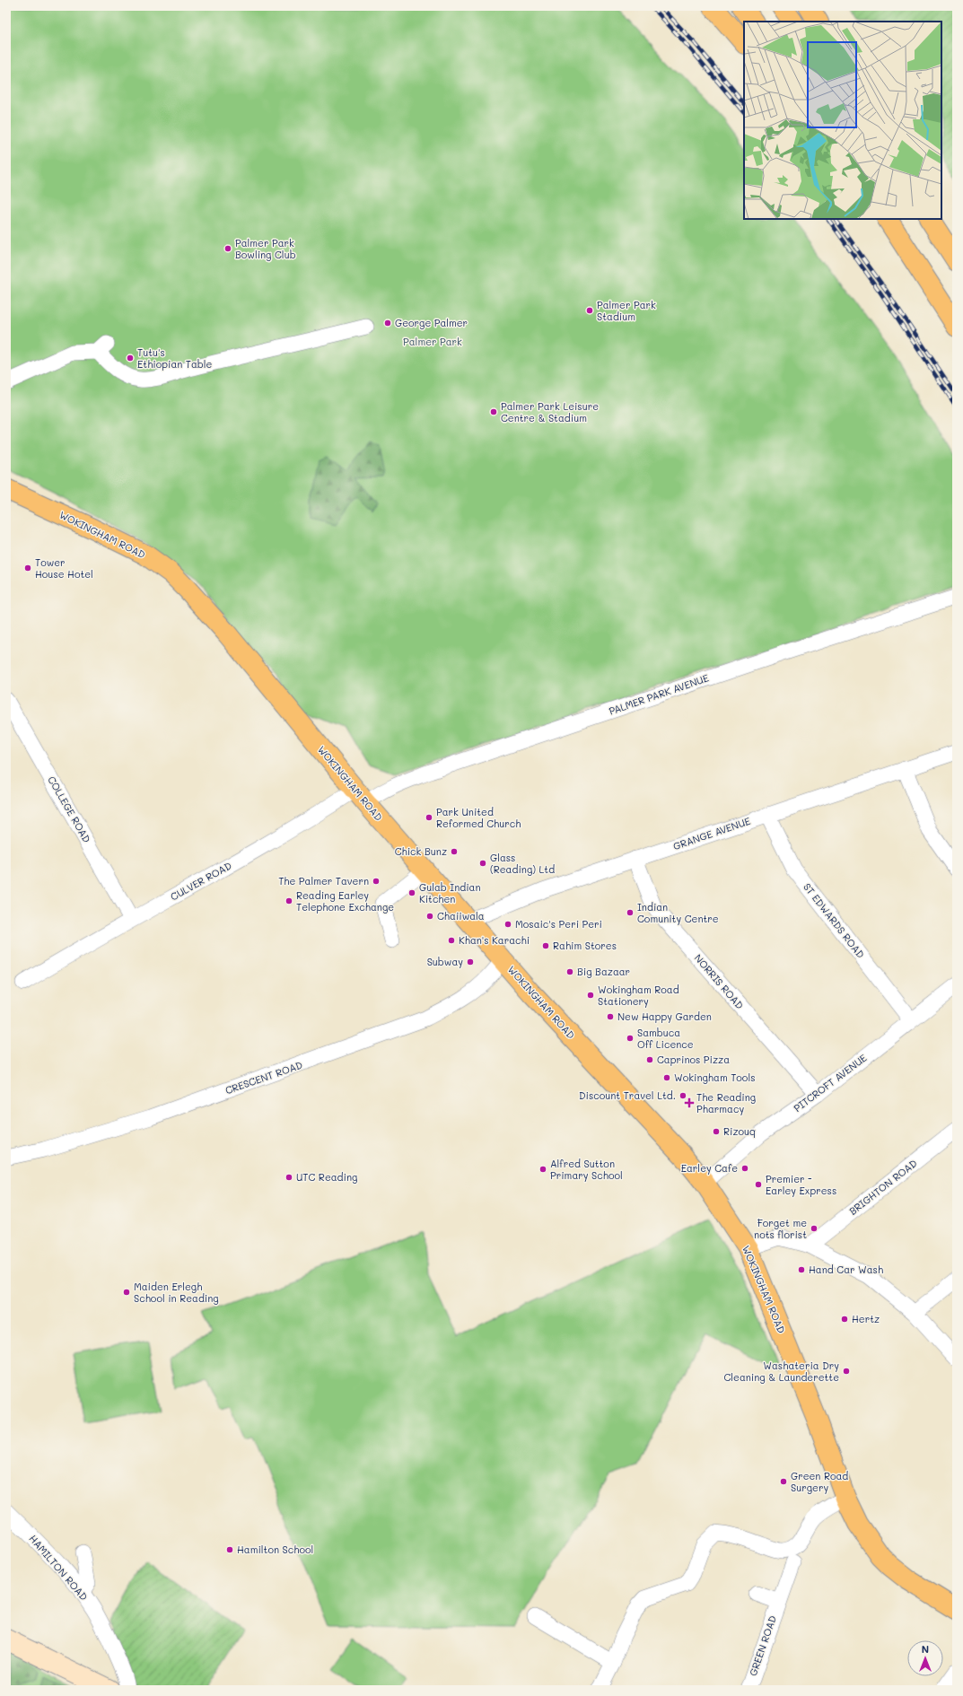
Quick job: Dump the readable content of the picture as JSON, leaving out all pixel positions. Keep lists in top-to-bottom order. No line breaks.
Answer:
{"streets":{"main road":["WOKINGHAM ROAD"],"street":["PALMER PARK AVENUE","COLLEGE ROAD","GRANGE AVENUE","CULVER ROAD","ST EDWARDS ROAD","NORRIS ROAD","CRESCENT ROAD","PITCROFT AVENUE","BRIGHTON ROAD","HAMILTON ROAD","GREEN ROAD"]},"crossings":[["WOKINGHAM ROAD","PALMER PARK AVENUE"],["WOKINGHAM ROAD","GRANGE AVENUE"],["WOKINGHAM ROAD","CULVER ROAD"],["WOKINGHAM ROAD","CRESCENT ROAD"],["WOKINGHAM ROAD","PITCROFT AVENUE"],["PALMER PARK AVENUE","CULVER ROAD"],["COLLEGE ROAD","CULVER ROAD"],["GRANGE AVENUE","ST EDWARDS ROAD"],["GRANGE AVENUE","NORRIS ROAD"],["ST EDWARDS ROAD","PITCROFT AVENUE"],["NORRIS ROAD","PITCROFT AVENUE"]],"parks":["Palmer Park"],"places":{"other":["Palmer Park Bowling Club","Palmer Park Stadium","George Palmer","Tutu's Ethiopian Table","Palmer Park Leisure Centre & Stadium","Tower House Hotel","Park United Reformed Church","Chick Bunz","Glass (Reading) Ltd","The Palmer Tavern","Gulab Indian Kitchen","Reading Earley Telephone Exchange","Indian Comunity Centre","Chaiiwala","Mosaic's Peri Peri","Khan's Karachi","Rahim Stores","Subway","Big Bazaar","Wokingham Road Stationery","New Happy Garden","Sambuca Off Licence","Caprinos Pizza","Wokingham Tools","Discount Travel Ltd.","Rizouq","Earley Cafe","Alfred Sutton Primary School","UTC Reading","Premier - Earley Express","Forget me nots florist","Hand Car Wash","Maiden Erlegh School in Reading","Hertz","Washateria Dry Cleaning & Launderette","Green Road Surgery","Hamilton School"],"health":["The Reading Pharmacy"]},"north":"top"}
